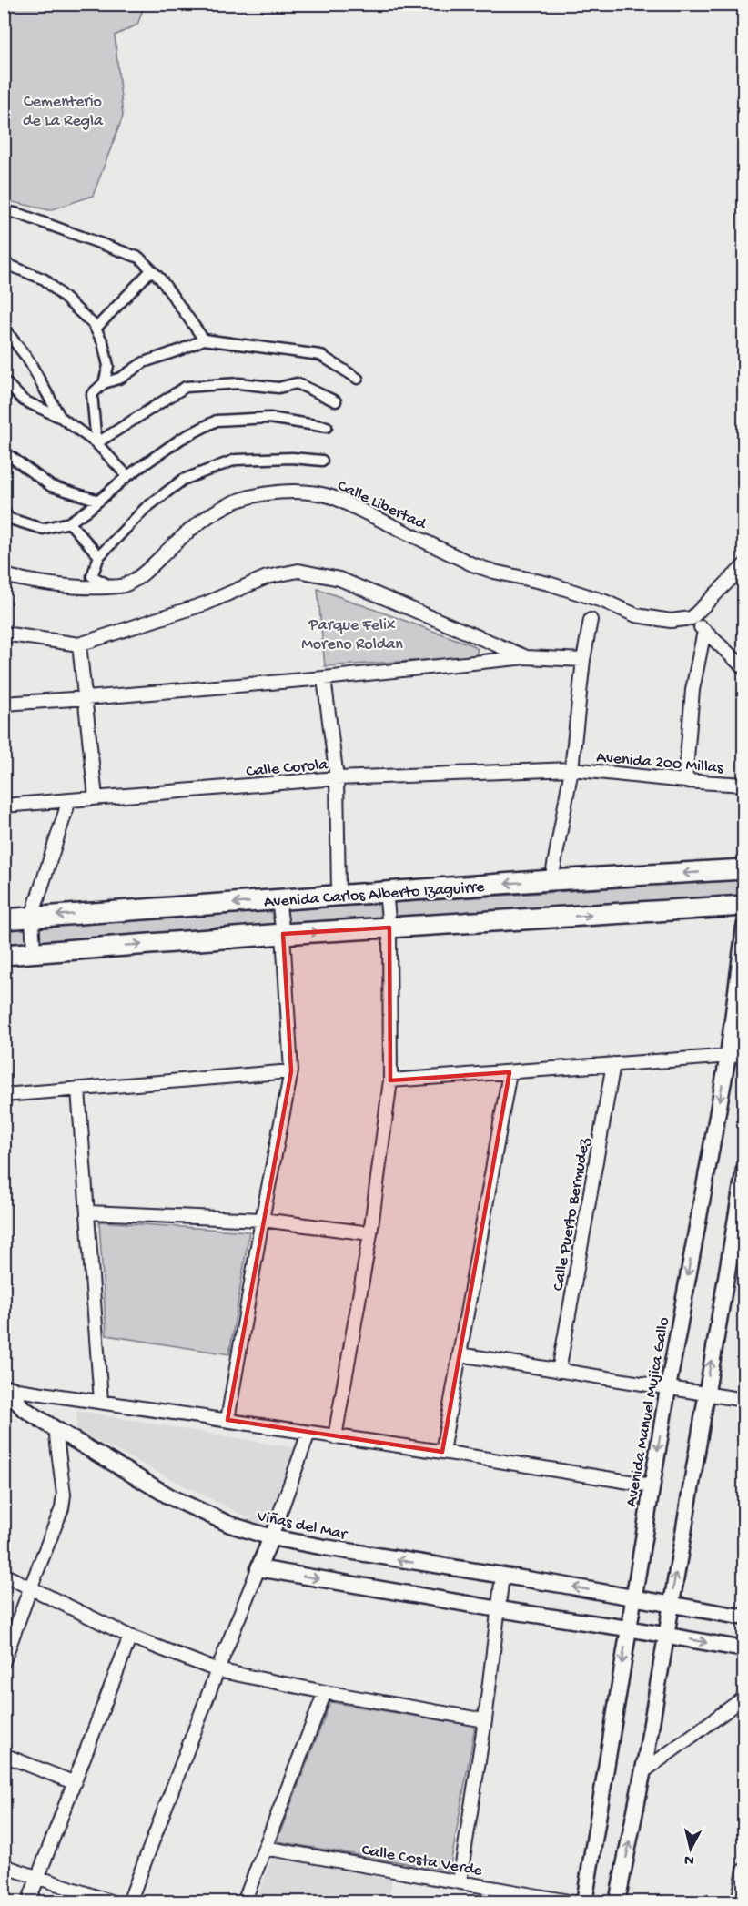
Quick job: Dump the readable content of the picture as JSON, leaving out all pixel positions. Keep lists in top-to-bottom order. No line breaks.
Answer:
{"streets":{"main road":["Avenida Carlos Alberto Izaguirre"],"street":["Calle Libertad","Avenida 200 Millas","Calle Corola","Calle Puerto Bermudez","Avenida Manuel Mujica Gallo","Viñas del Mar","Calle Costa Verde"]},"crossings":[["Avenida 200 Millas","Calle Corola"],["Avenida Manuel Mujica Gallo","Viñas del Mar"]],"parks":["Cementerio de La Regla","Parque Felix Moreno Roldan"],"north":"bottom"}
